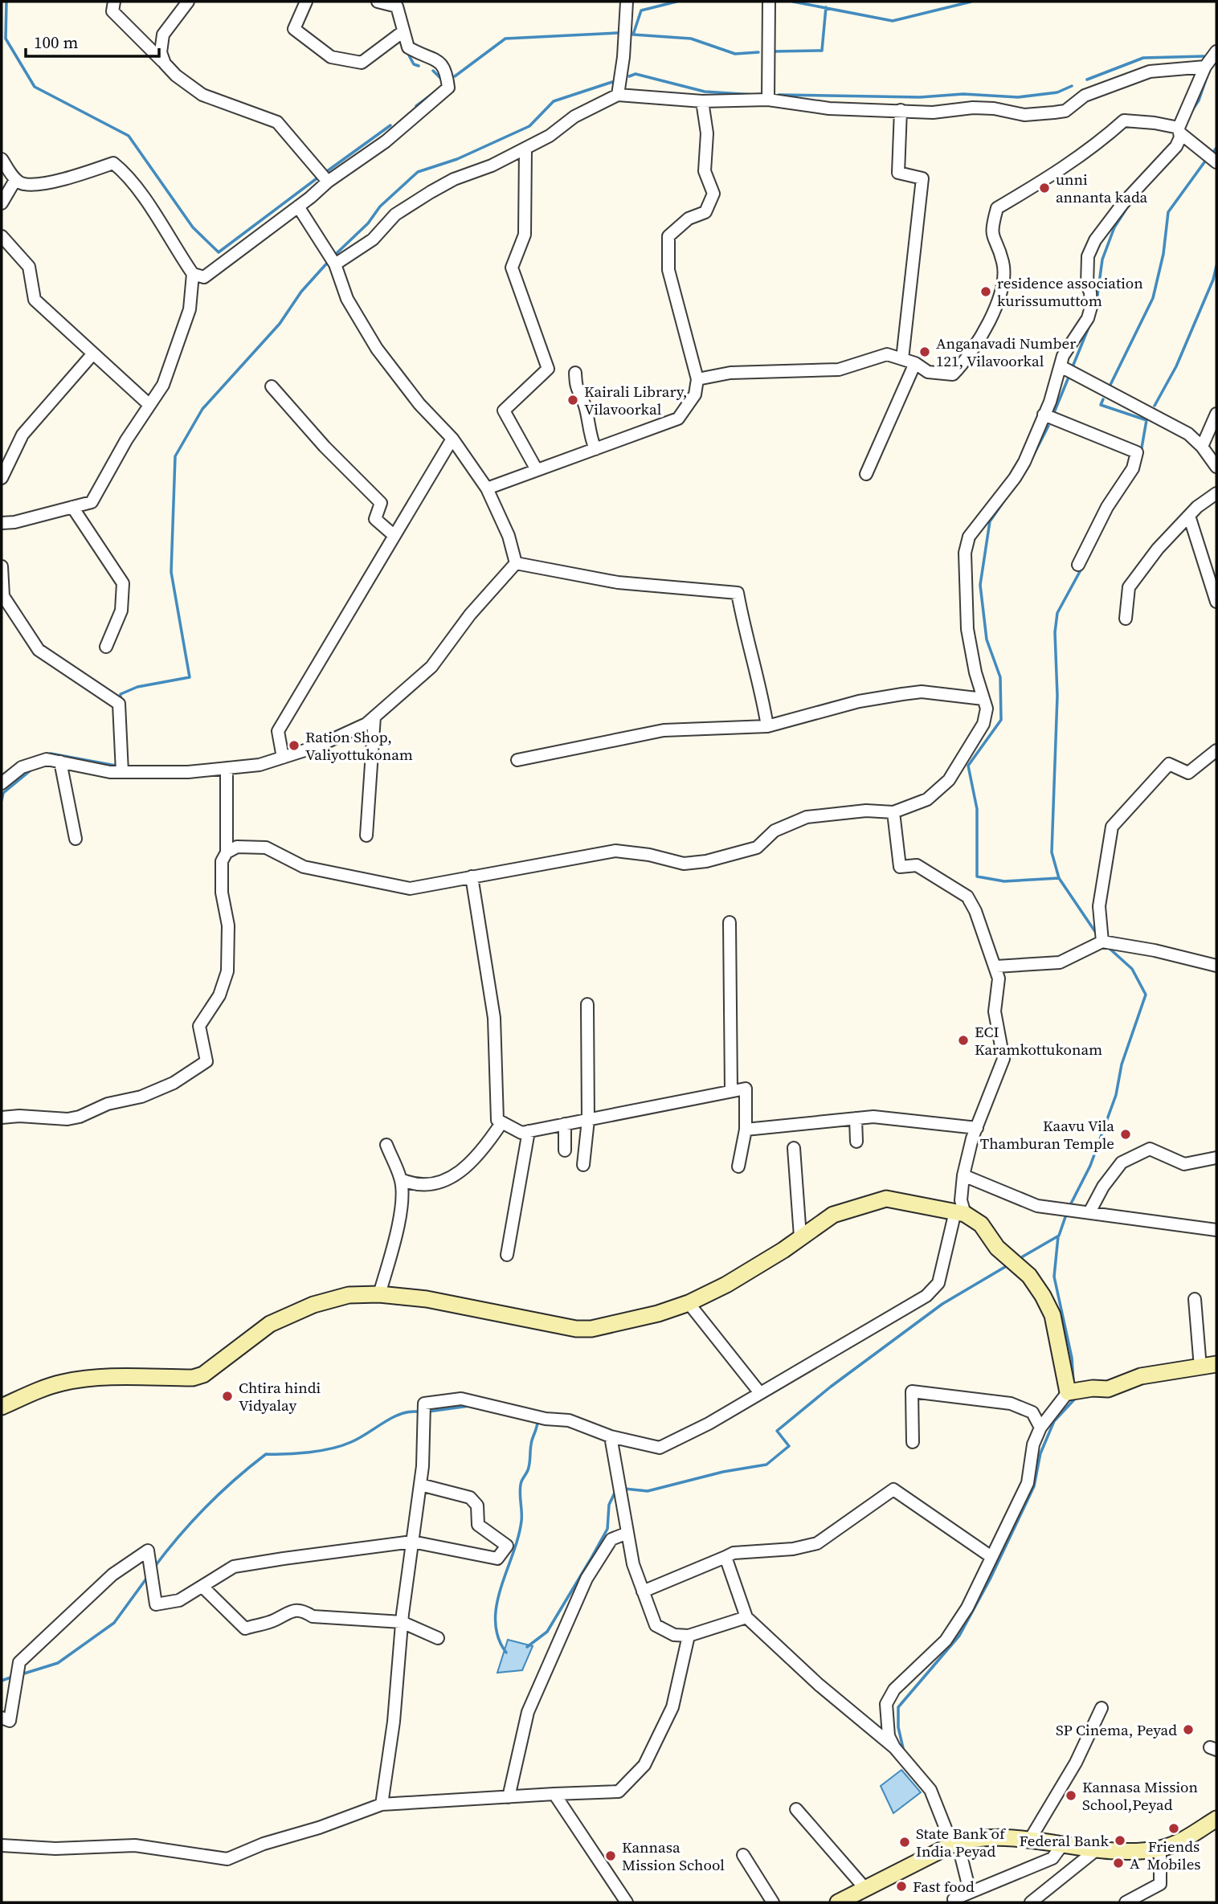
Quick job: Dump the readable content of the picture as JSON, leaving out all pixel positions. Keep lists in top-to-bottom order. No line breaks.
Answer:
{"places":["unni annanta kada","residence association kurissumuttom","Anganavadi Number 121, Vilavoorkal","Kairali Library, Vilavoorkal","Ration Shop, Valiyottukonam","ECI Karamkottukonam","Kaavu Vila Thamburan Temple","Chtira hindi Vidyalay","SP Cinema, Peyad","Kannasa Mission School,Peyad","Friends Mobiles","Federal Bank","State Bank of India Peyad","Kannasa Mission School","A","Fast food"],"scale_bar":"100 m"}
